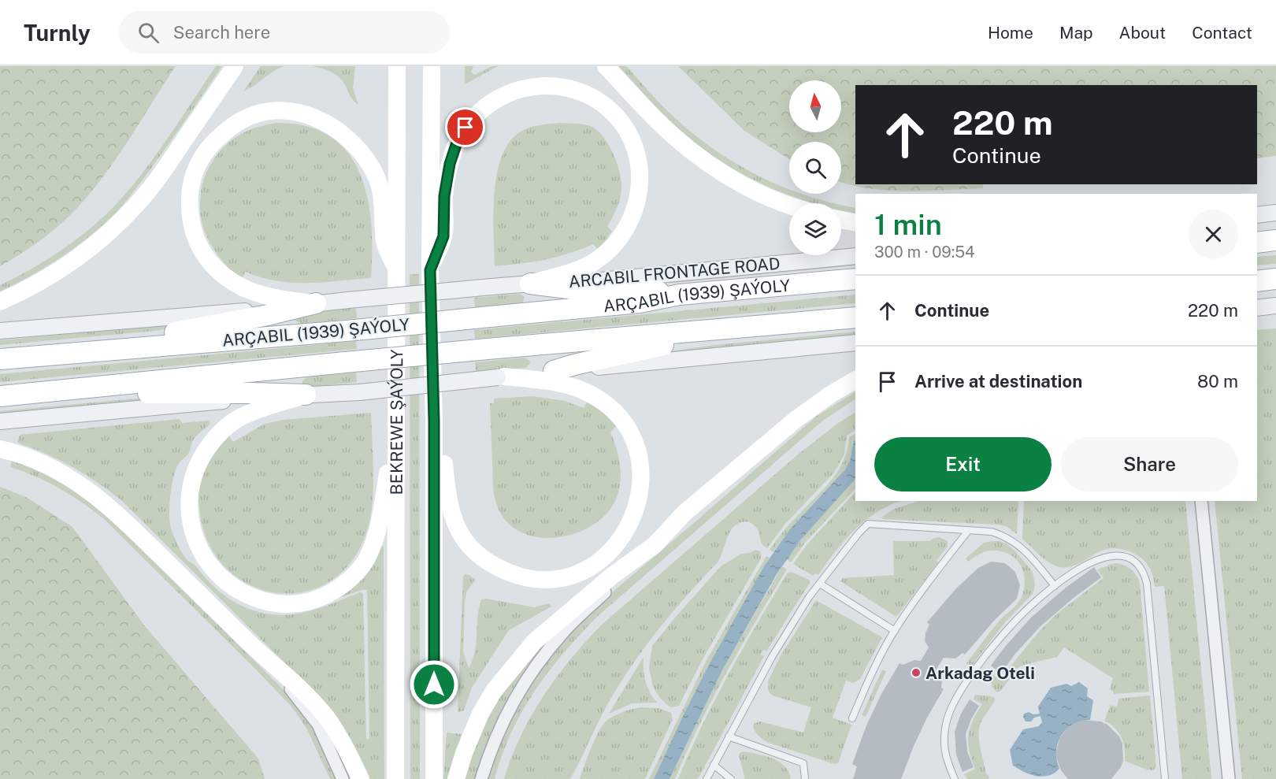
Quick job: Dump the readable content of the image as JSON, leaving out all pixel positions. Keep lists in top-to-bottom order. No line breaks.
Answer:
{"streets":{"main road":["ARÇABIL (1939) ŞAÝOLY","BEKREWE ŞAÝOLY"],"street":["ARCABIL FRONTAGE ROAD"]},"places":["Arkadag Oteli"],"north":"top","page":{"header":"Turnly","search":"Search here","nav":["Home","Map","About","Contact"],"turn":["220 m","Continue"],"heading":["1 min","300 m · 09:54"],"list":[{"name":"Continue","value":"220 m"},{"name":"Arrive at destination","value":"80 m"}],"buttons":["Exit","Share"]}}
